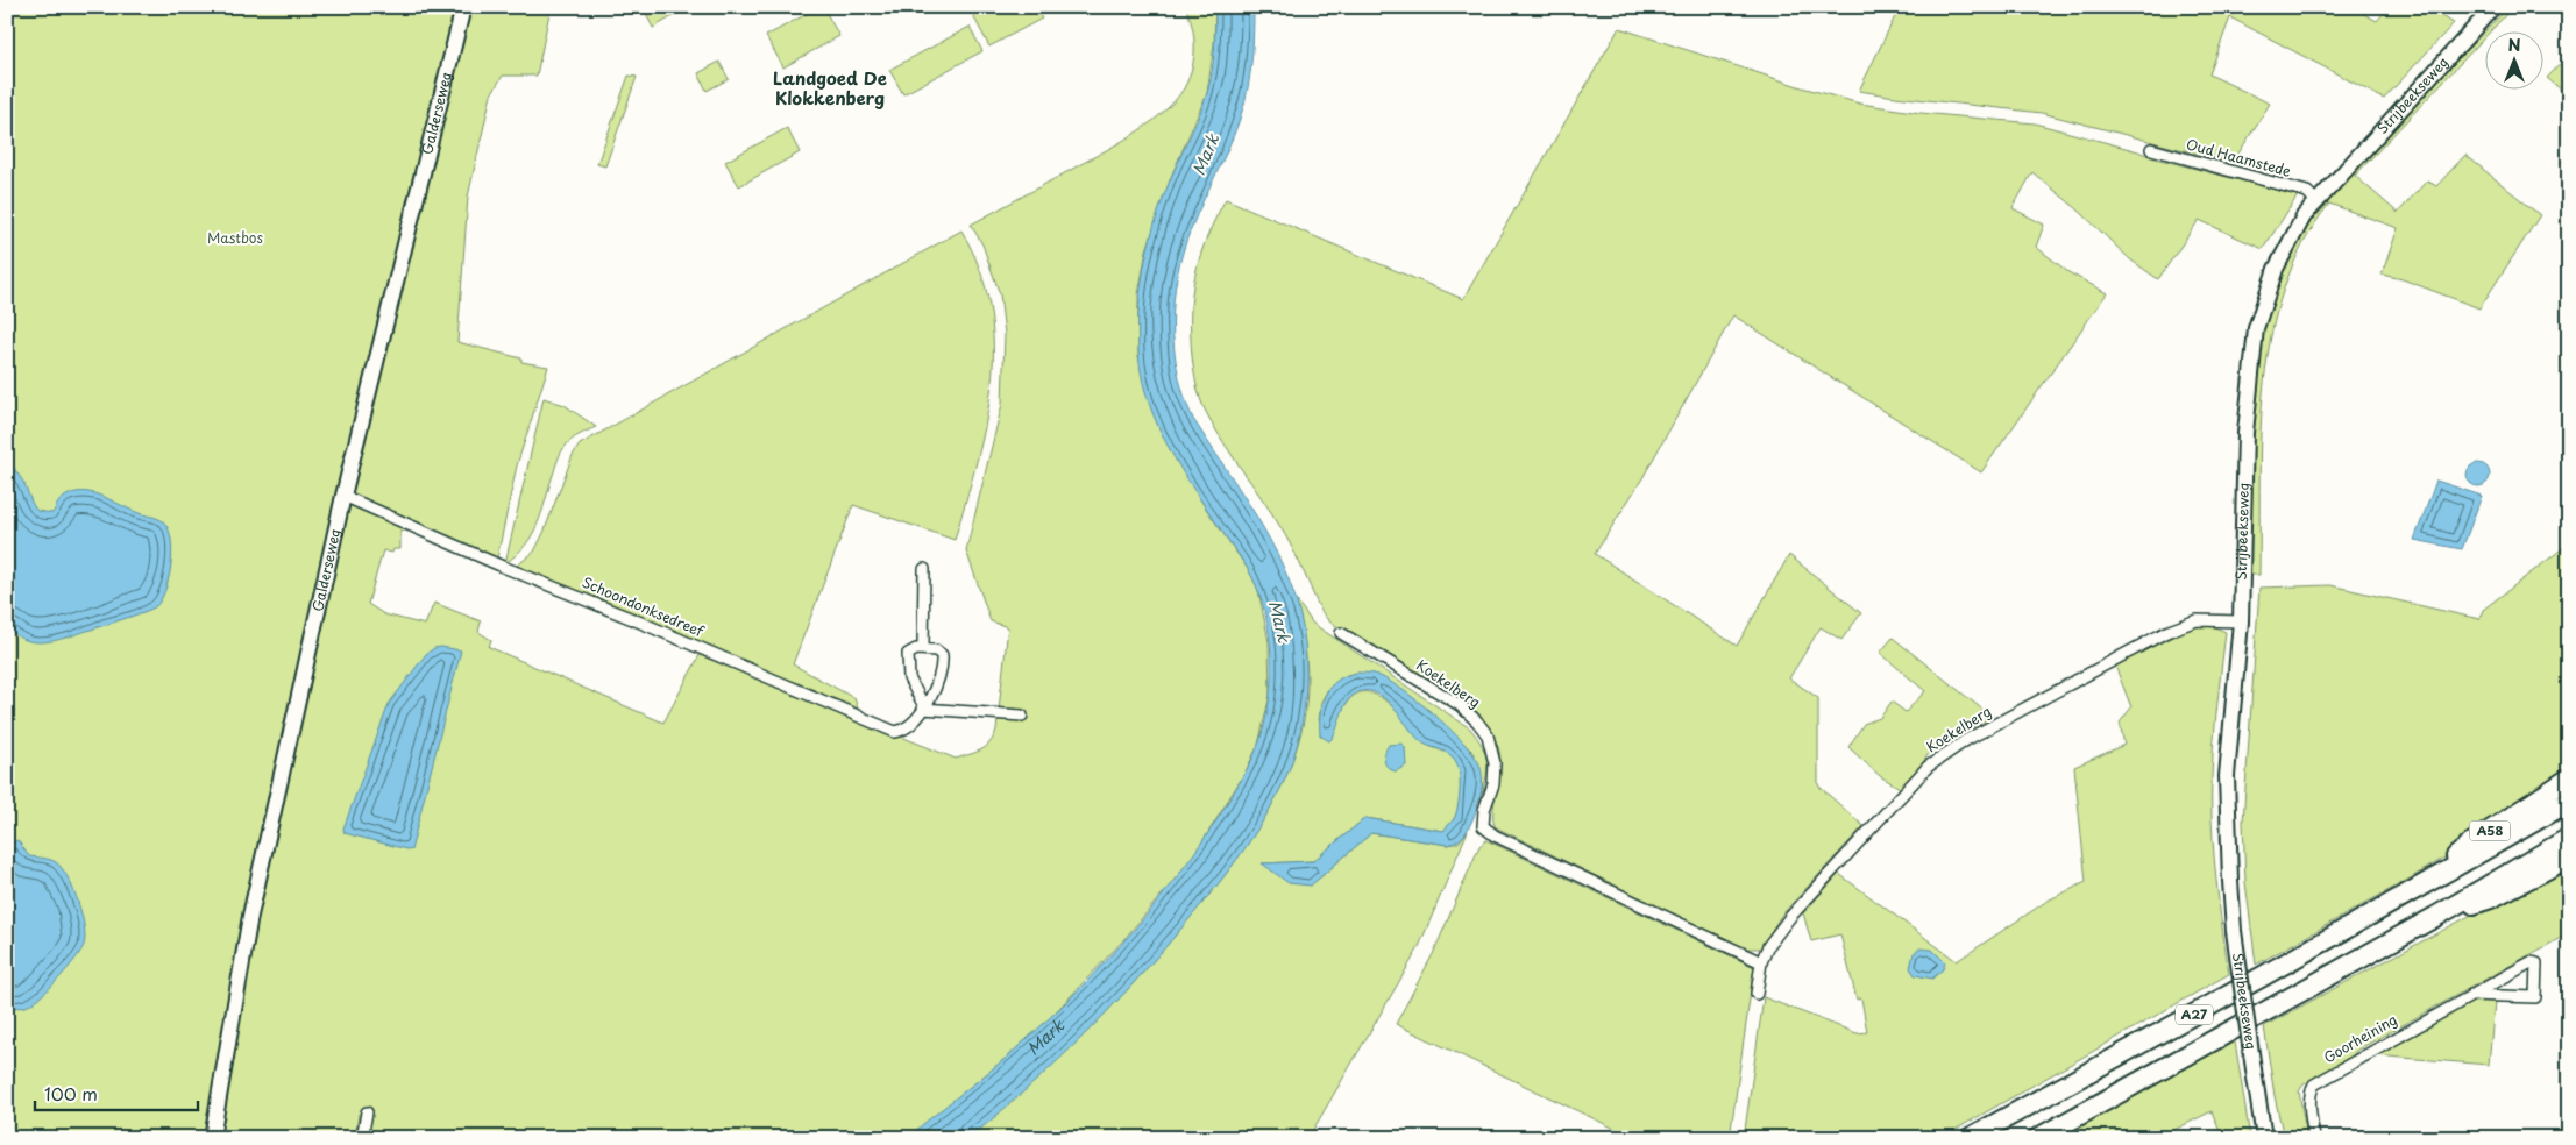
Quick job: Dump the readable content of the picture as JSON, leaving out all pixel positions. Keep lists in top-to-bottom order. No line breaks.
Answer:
{"streets":{"highway":["A58","A27"],"main road":["Strijbeekseweg","Galderseweg"],"street":["Oud Haamstede","Schoondonksedreef","Koekelberg","Goorheining"]},"crossings":[["Strijbeekseweg","Oud Haamstede"],["Strijbeekseweg","Koekelberg"],["Galderseweg","Schoondonksedreef"],["A58","A27"]],"districts":["Landgoed De Klokkenberg"],"water":["Mark"],"parks":["Mastbos"],"scale_bar":"100 m","north":"top"}
